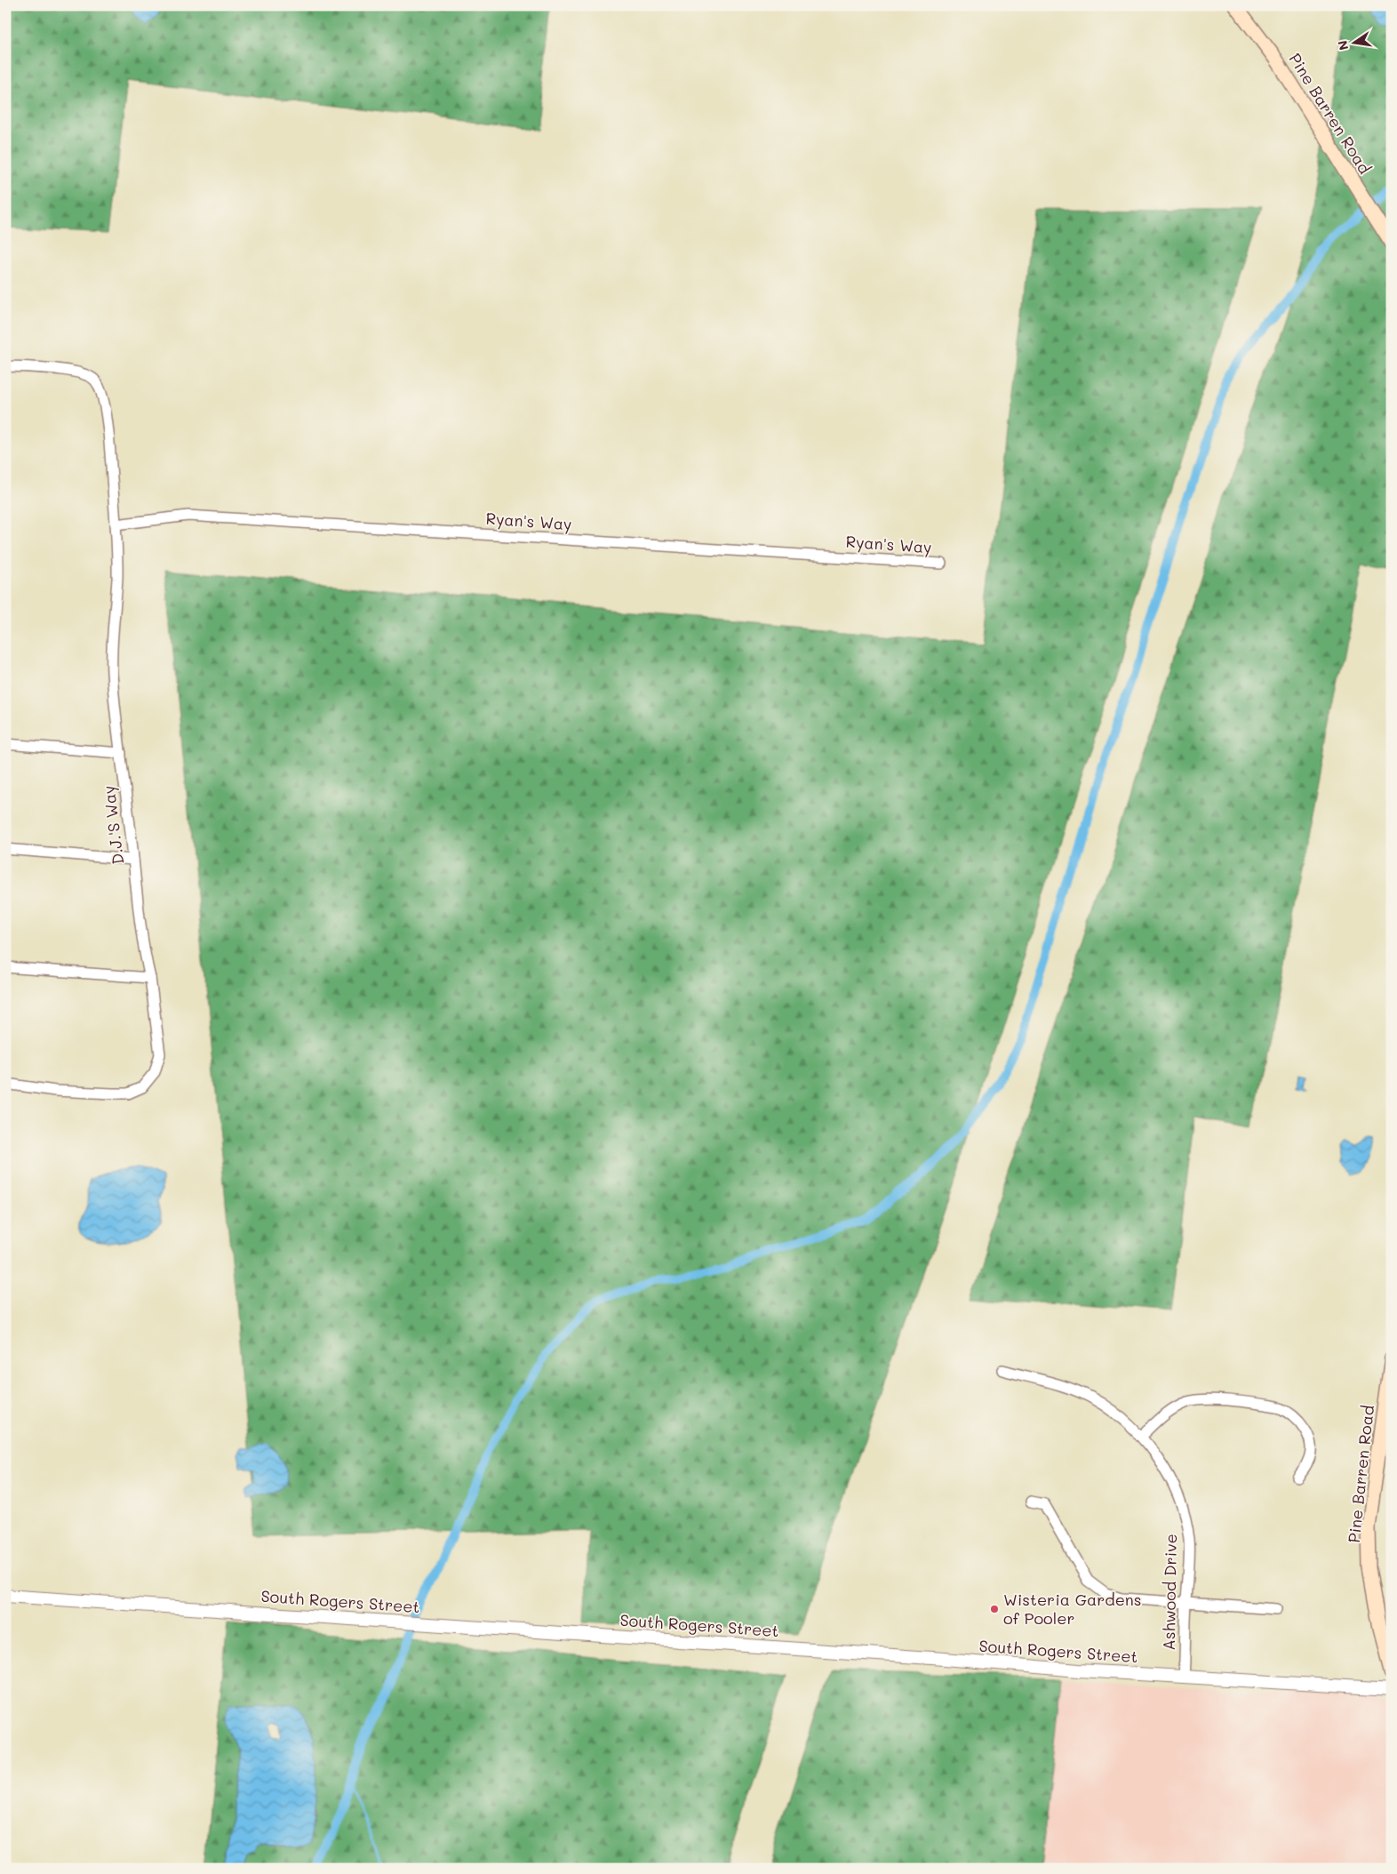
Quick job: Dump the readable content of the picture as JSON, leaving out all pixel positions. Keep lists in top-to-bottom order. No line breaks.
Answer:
{"streets":{"main road":["Pine Barren Road"],"street":["Ryan's Way","D.J.'S Way","Ashwood Drive","South Rogers Street"]},"crossings":[["Ryan's Way","D.J.'S Way"],["Ashwood Drive","South Rogers Street"]],"places":["Wisteria Gardens of Pooler"],"north":"left"}
